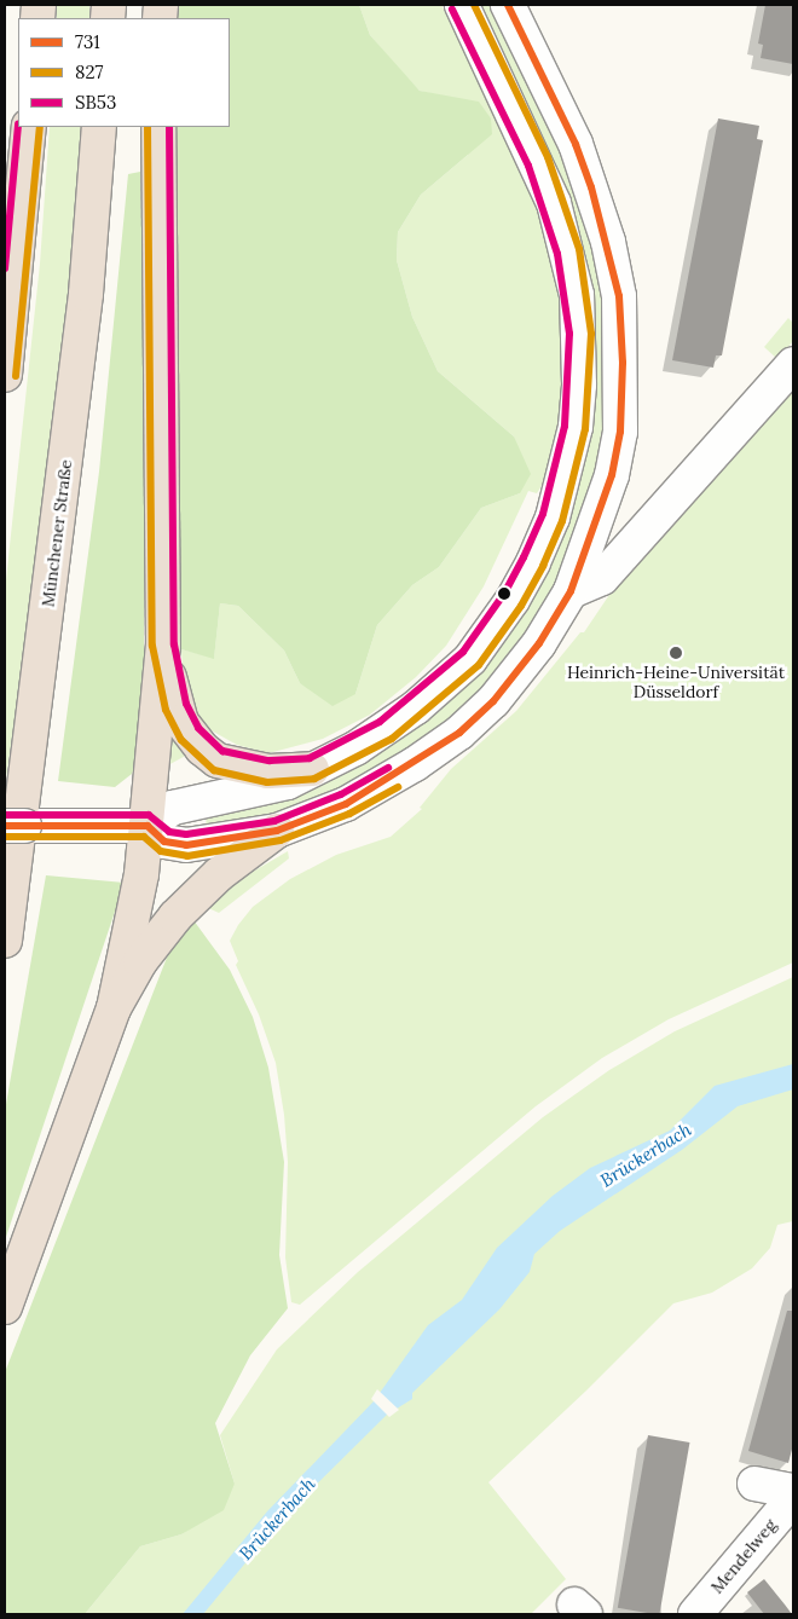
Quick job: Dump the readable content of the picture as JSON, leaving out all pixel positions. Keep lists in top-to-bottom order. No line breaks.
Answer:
{"streets":{"highway":["Münchener Straße"],"street":["Mendelweg"]},"water":["Brückerbach"],"places":["Heinrich-Heine-Universität Düsseldorf"],"lines":["transit line 731","transit line 827","transit line SB53"],"legend":["731","827","SB53"]}
